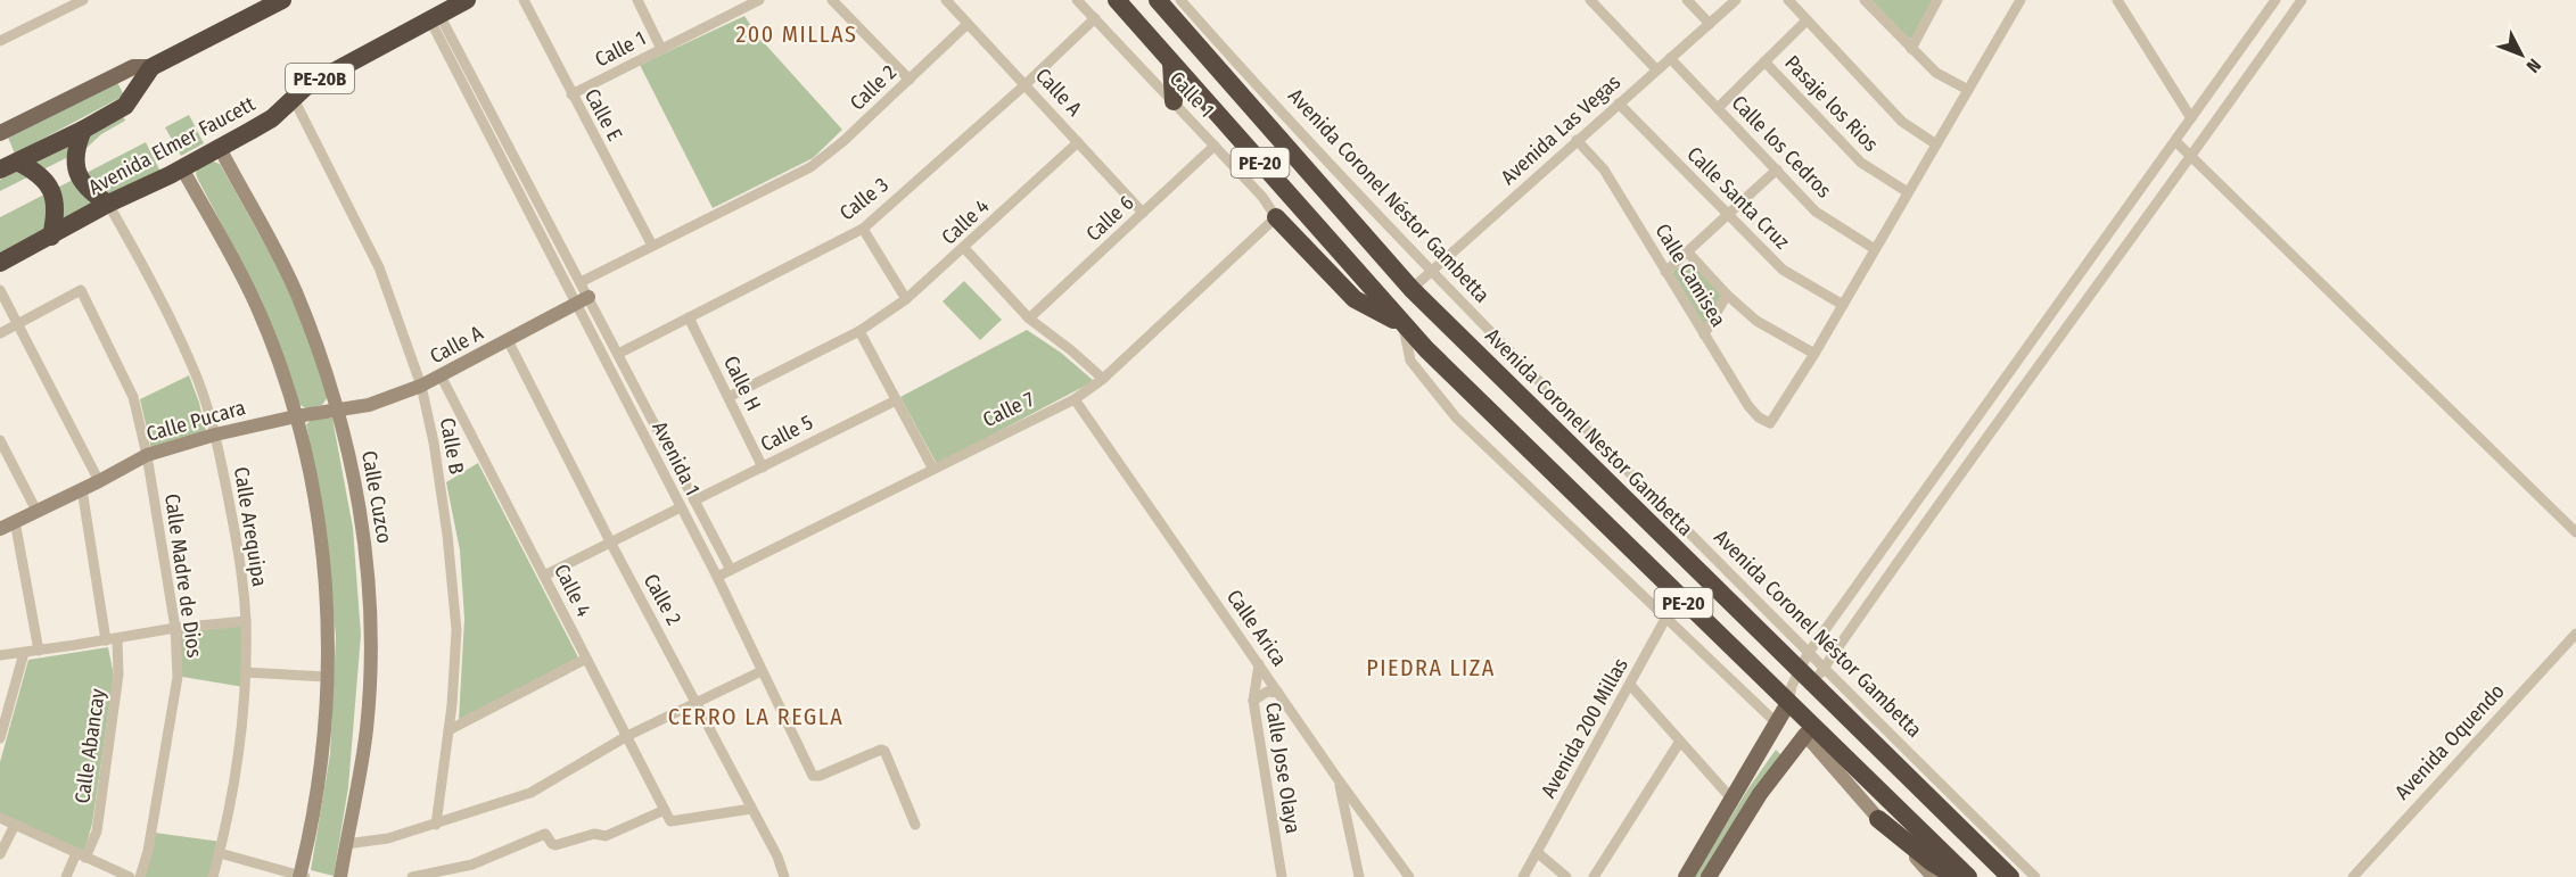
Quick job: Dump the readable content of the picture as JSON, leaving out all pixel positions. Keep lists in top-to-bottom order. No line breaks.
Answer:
{"streets":{"highway":["PE-20B","Avenida Elmer Faucett","PE-20","Avenida Coronel Nestor Gambetta"],"street":["Calle 1","Calle 2","Calle A","Pasaje los Rios","Calle E","Avenida Las Vegas","Calle los Cedros","Avenida Coronel Néstor Gambetta","Calle Santa Cruz","Calle 3","Calle 6","Calle 4","Calle Camisea","Calle H","Calle 7","Calle Pucara","Calle 5","Calle B","Avenida 1","Calle Cuzco","Calle Arequipa","Calle Madre de Dios","Calle Arica","Avenida 200 Millas","Avenida Oquendo","Calle Abancay","Calle Jose Olaya"]},"crossings":[["Calle 1","Calle E"],["Calle 1","Calle 3"],["Calle 1","Calle 6"],["Calle 1","Calle 7"],["Calle 2","Calle A"],["Calle 2","Calle E"],["Calle 2","Calle 4"],["Calle 2","Avenida 1"],["Calle A","Calle 3"],["Calle A","Calle 6"],["Calle A","Calle 4"],["Calle A","Calle Pucara"],["Calle A","Calle B"],["Calle A","Avenida 1"],["Calle A","Calle Cuzco"],["Avenida Las Vegas","Calle los Cedros"],["Avenida Las Vegas","Avenida Coronel Néstor Gambetta"],["Avenida Las Vegas","Calle Santa Cruz"],["Avenida Las Vegas","Calle Camisea"],["Avenida Las Vegas","Avenida Coronel Nestor Gambetta"],["Avenida Elmer Faucett","Calle B"],["Avenida Elmer Faucett","Avenida 1"],["Avenida Elmer Faucett","Calle Cuzco"],["Avenida Elmer Faucett","Calle Arequipa"],["PE-20","Avenida 200 Millas"],["Avenida Coronel Néstor Gambetta","Avenida Coronel Nestor Gambetta"],["Calle 3","Calle H"],["Calle 3","Avenida 1"],["Calle 4","Calle H"],["Calle H","Calle 5"],["Calle 7","Avenida 1"],["Calle 7","Calle Arica"],["Calle Pucara","Calle Cuzco"],["Calle Pucara","Calle Arequipa"],["Calle Pucara","Calle Madre de Dios"],["Calle Pucara","Calle Abancay"],["Calle 5","Avenida 1"],["Calle Arica","Calle Jose Olaya"]],"districts":["200 MILLAS","PIEDRA LIZA","CERRO LA REGLA"],"north":"bottom right"}
